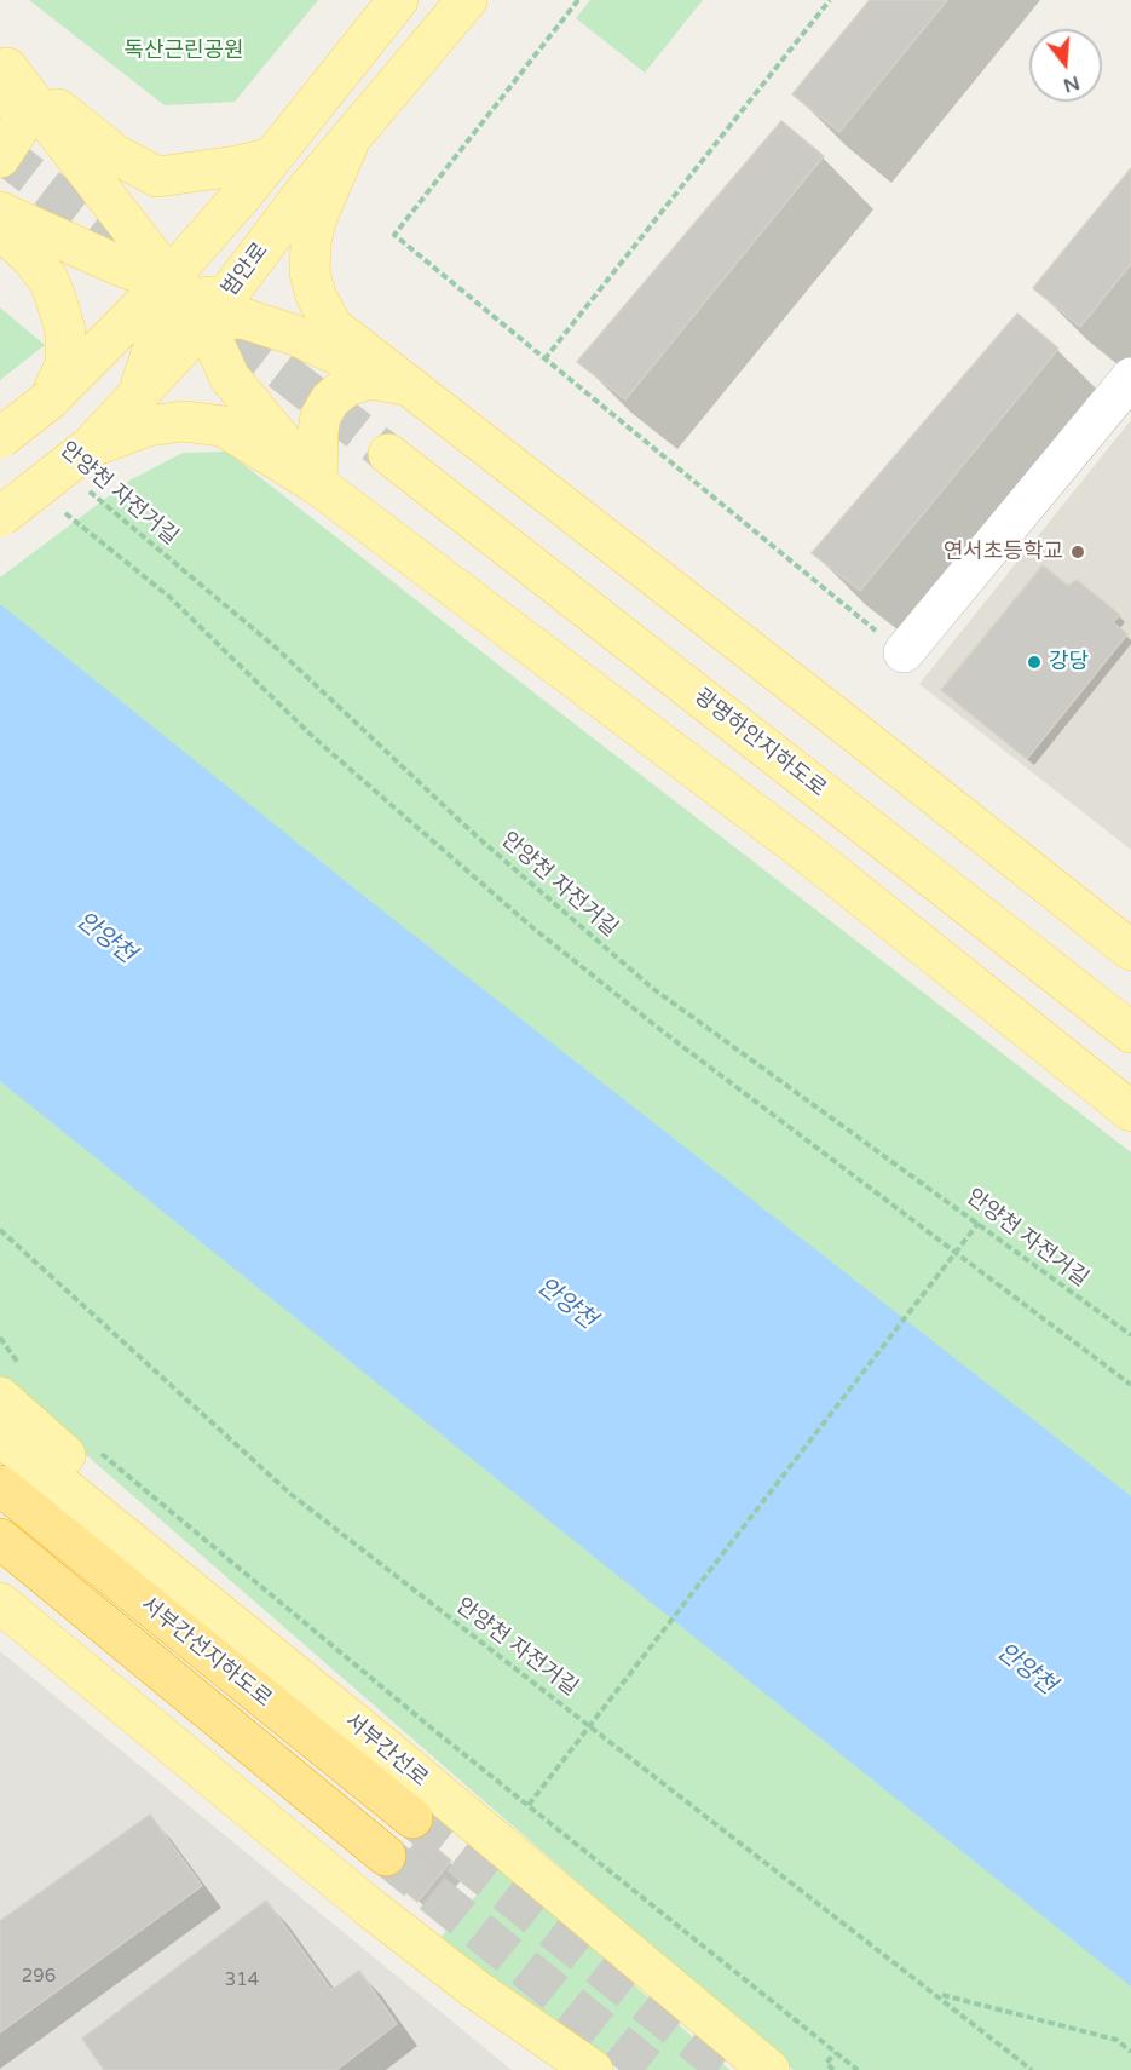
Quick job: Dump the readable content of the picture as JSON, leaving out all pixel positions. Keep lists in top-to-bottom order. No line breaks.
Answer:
{"streets":{"highway":["서부간선지하도로"],"main road":["범안로","광명하안지하도로","서부간선로"],"path":["안양천 자전거길"]},"water":["안양천"],"parks":["독산근린공원"],"places":["연서초등학교","강당"],"house_numbers":["296","314"],"north":"bottom"}
